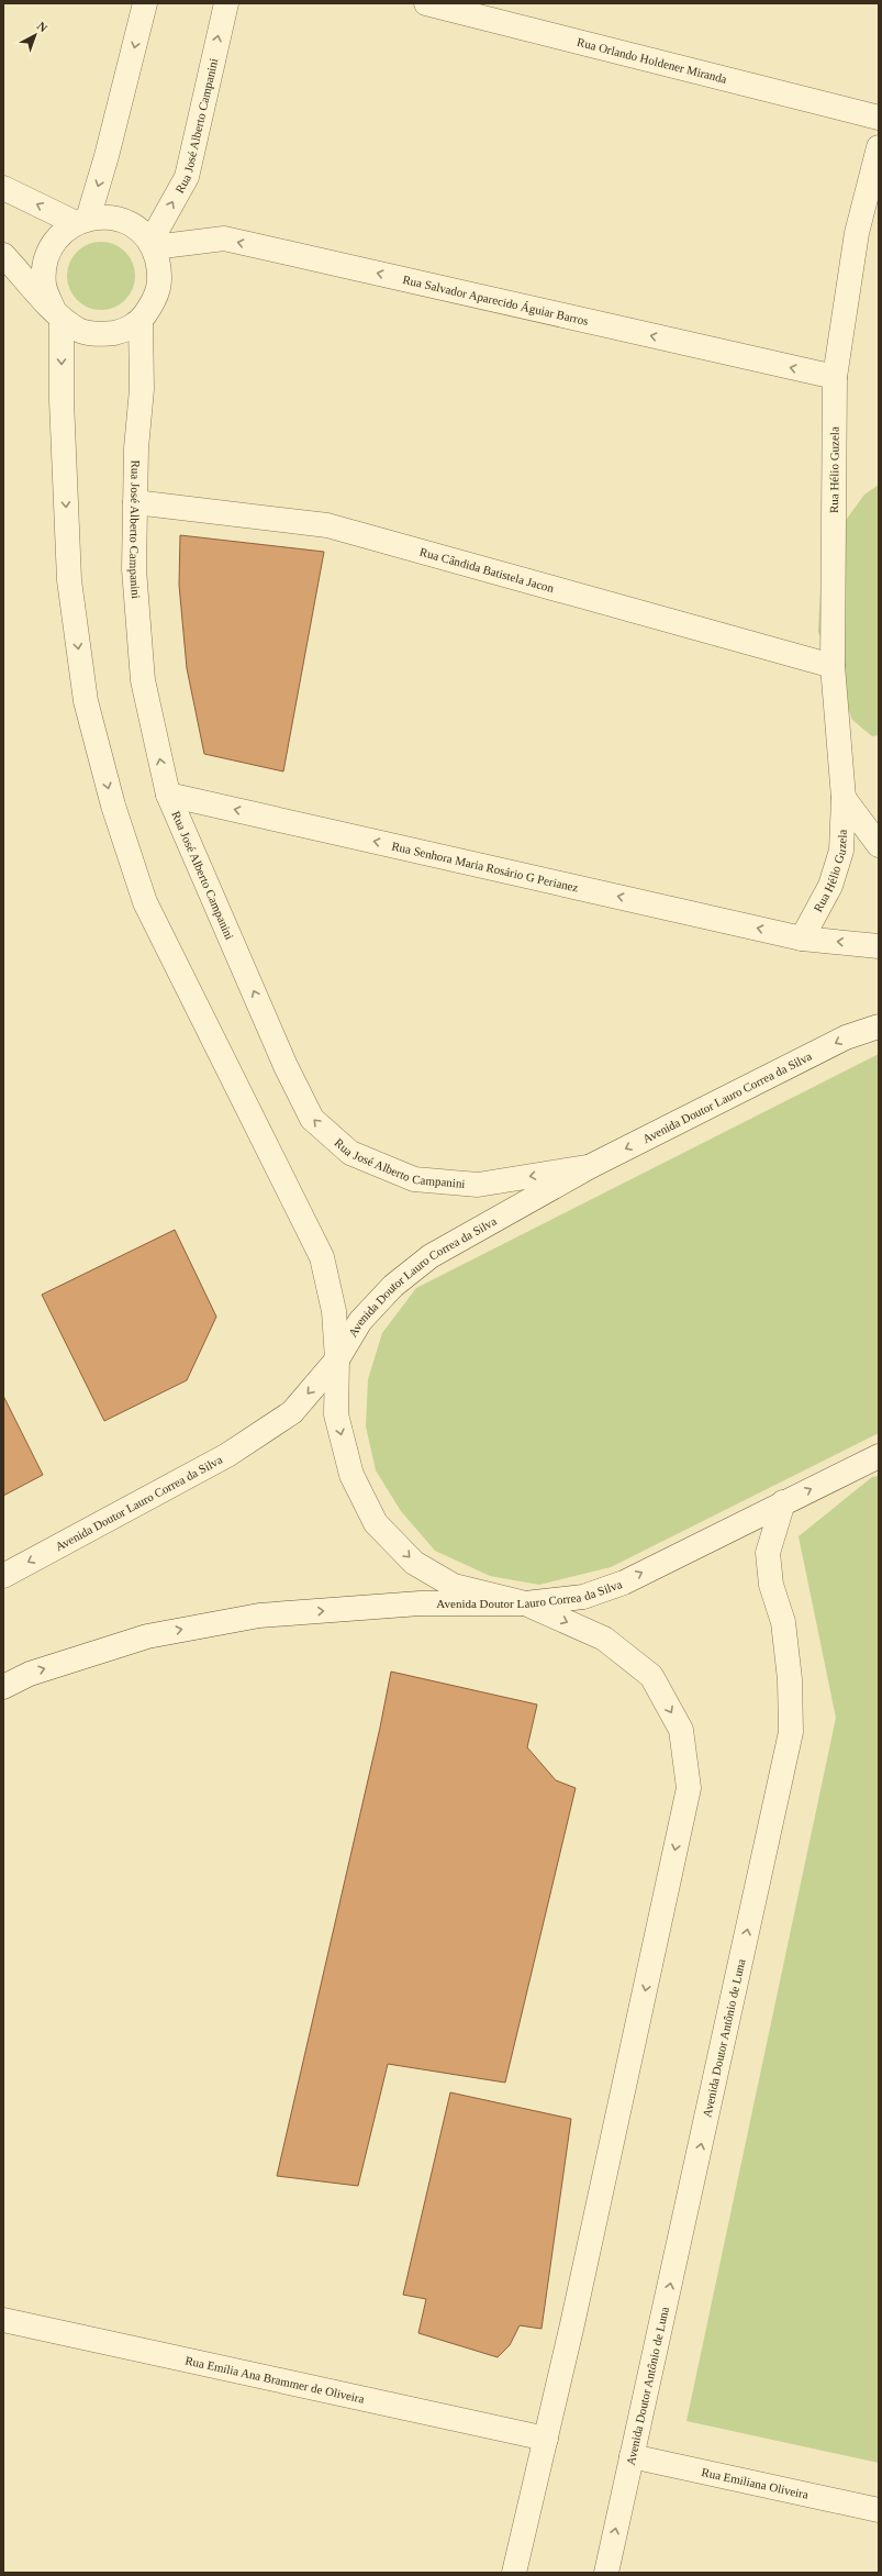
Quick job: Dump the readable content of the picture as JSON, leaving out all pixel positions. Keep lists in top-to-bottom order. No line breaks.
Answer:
{"streets":{"street":["Rua Orlando Holdener Miranda","Rua José Alberto Campanini","Rua Salvador Aparecido Águiar Barros","Rua Hélio Guzela","Rua Cândida Batistela Jacon","Rua Senhora Maria Rosário G Perianez","Avenida Doutor Lauro Correa da Silva","Avenida Doutor Antônio de Luna","Rua Emília Ana Brammer de Oliveira","Rua Emiliana Oliveira"]},"crossings":[["Rua José Alberto Campanini","Rua Salvador Aparecido Águiar Barros"],["Rua José Alberto Campanini","Rua Cândida Batistela Jacon"],["Rua José Alberto Campanini","Rua Senhora Maria Rosário G Perianez"],["Rua José Alberto Campanini","Avenida Doutor Lauro Correa da Silva"],["Rua Salvador Aparecido Águiar Barros","Rua Hélio Guzela"],["Rua Hélio Guzela","Rua Cândida Batistela Jacon"],["Rua Hélio Guzela","Rua Senhora Maria Rosário G Perianez"],["Avenida Doutor Lauro Correa da Silva","Avenida Doutor Antônio de Luna"],["Avenida Doutor Antônio de Luna","Rua Emiliana Oliveira"]],"one_way":["Rua Salvador Aparecido Águiar Barros","Rua Senhora Maria Rosário G Perianez","Avenida Doutor Antônio de Luna"],"north":"top right"}
